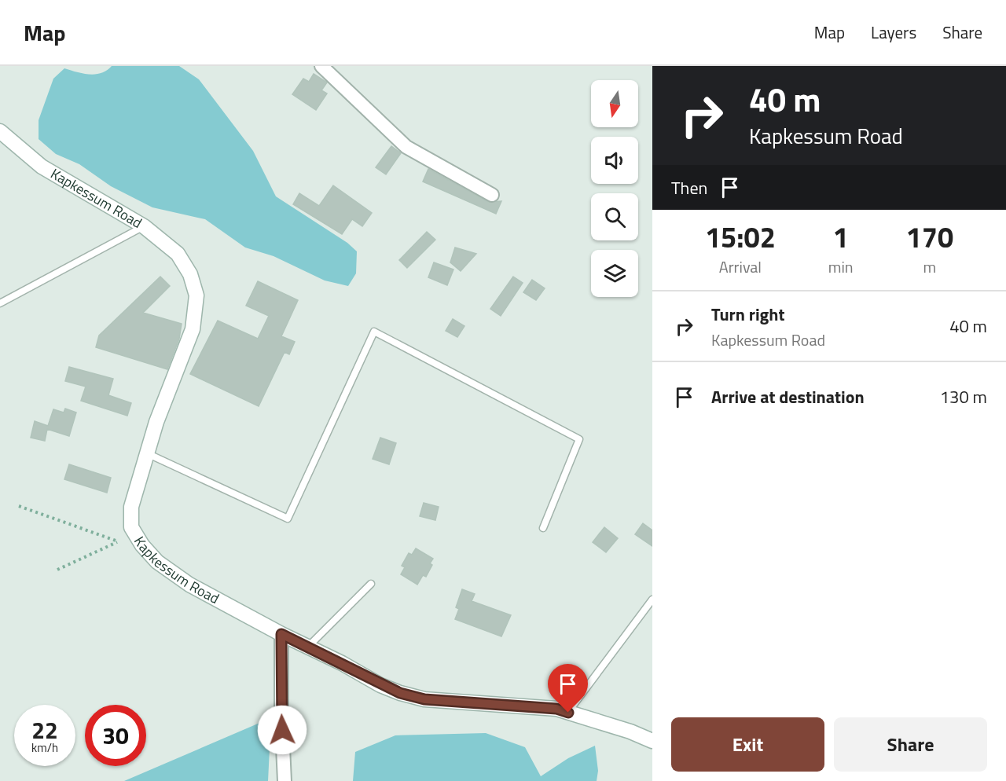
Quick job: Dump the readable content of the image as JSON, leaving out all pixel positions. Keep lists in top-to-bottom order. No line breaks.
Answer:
{"streets":{"street":["Kapkessum Road"]},"north":"bottom","page":{"header":"Map","nav":["Map","Layers","Share"],"turn":["40 m","Kapkessum Road"],"then":"Then","eta":["15:02","Arrival","1","min","170","m"],"list":[{"name":"Turn right","note":"Kapkessum Road","value":"40 m"},{"name":"Arrive at destination","value":"130 m"}],"speed":"22 km/h","limit":"30","buttons":["Exit","Share"]}}
